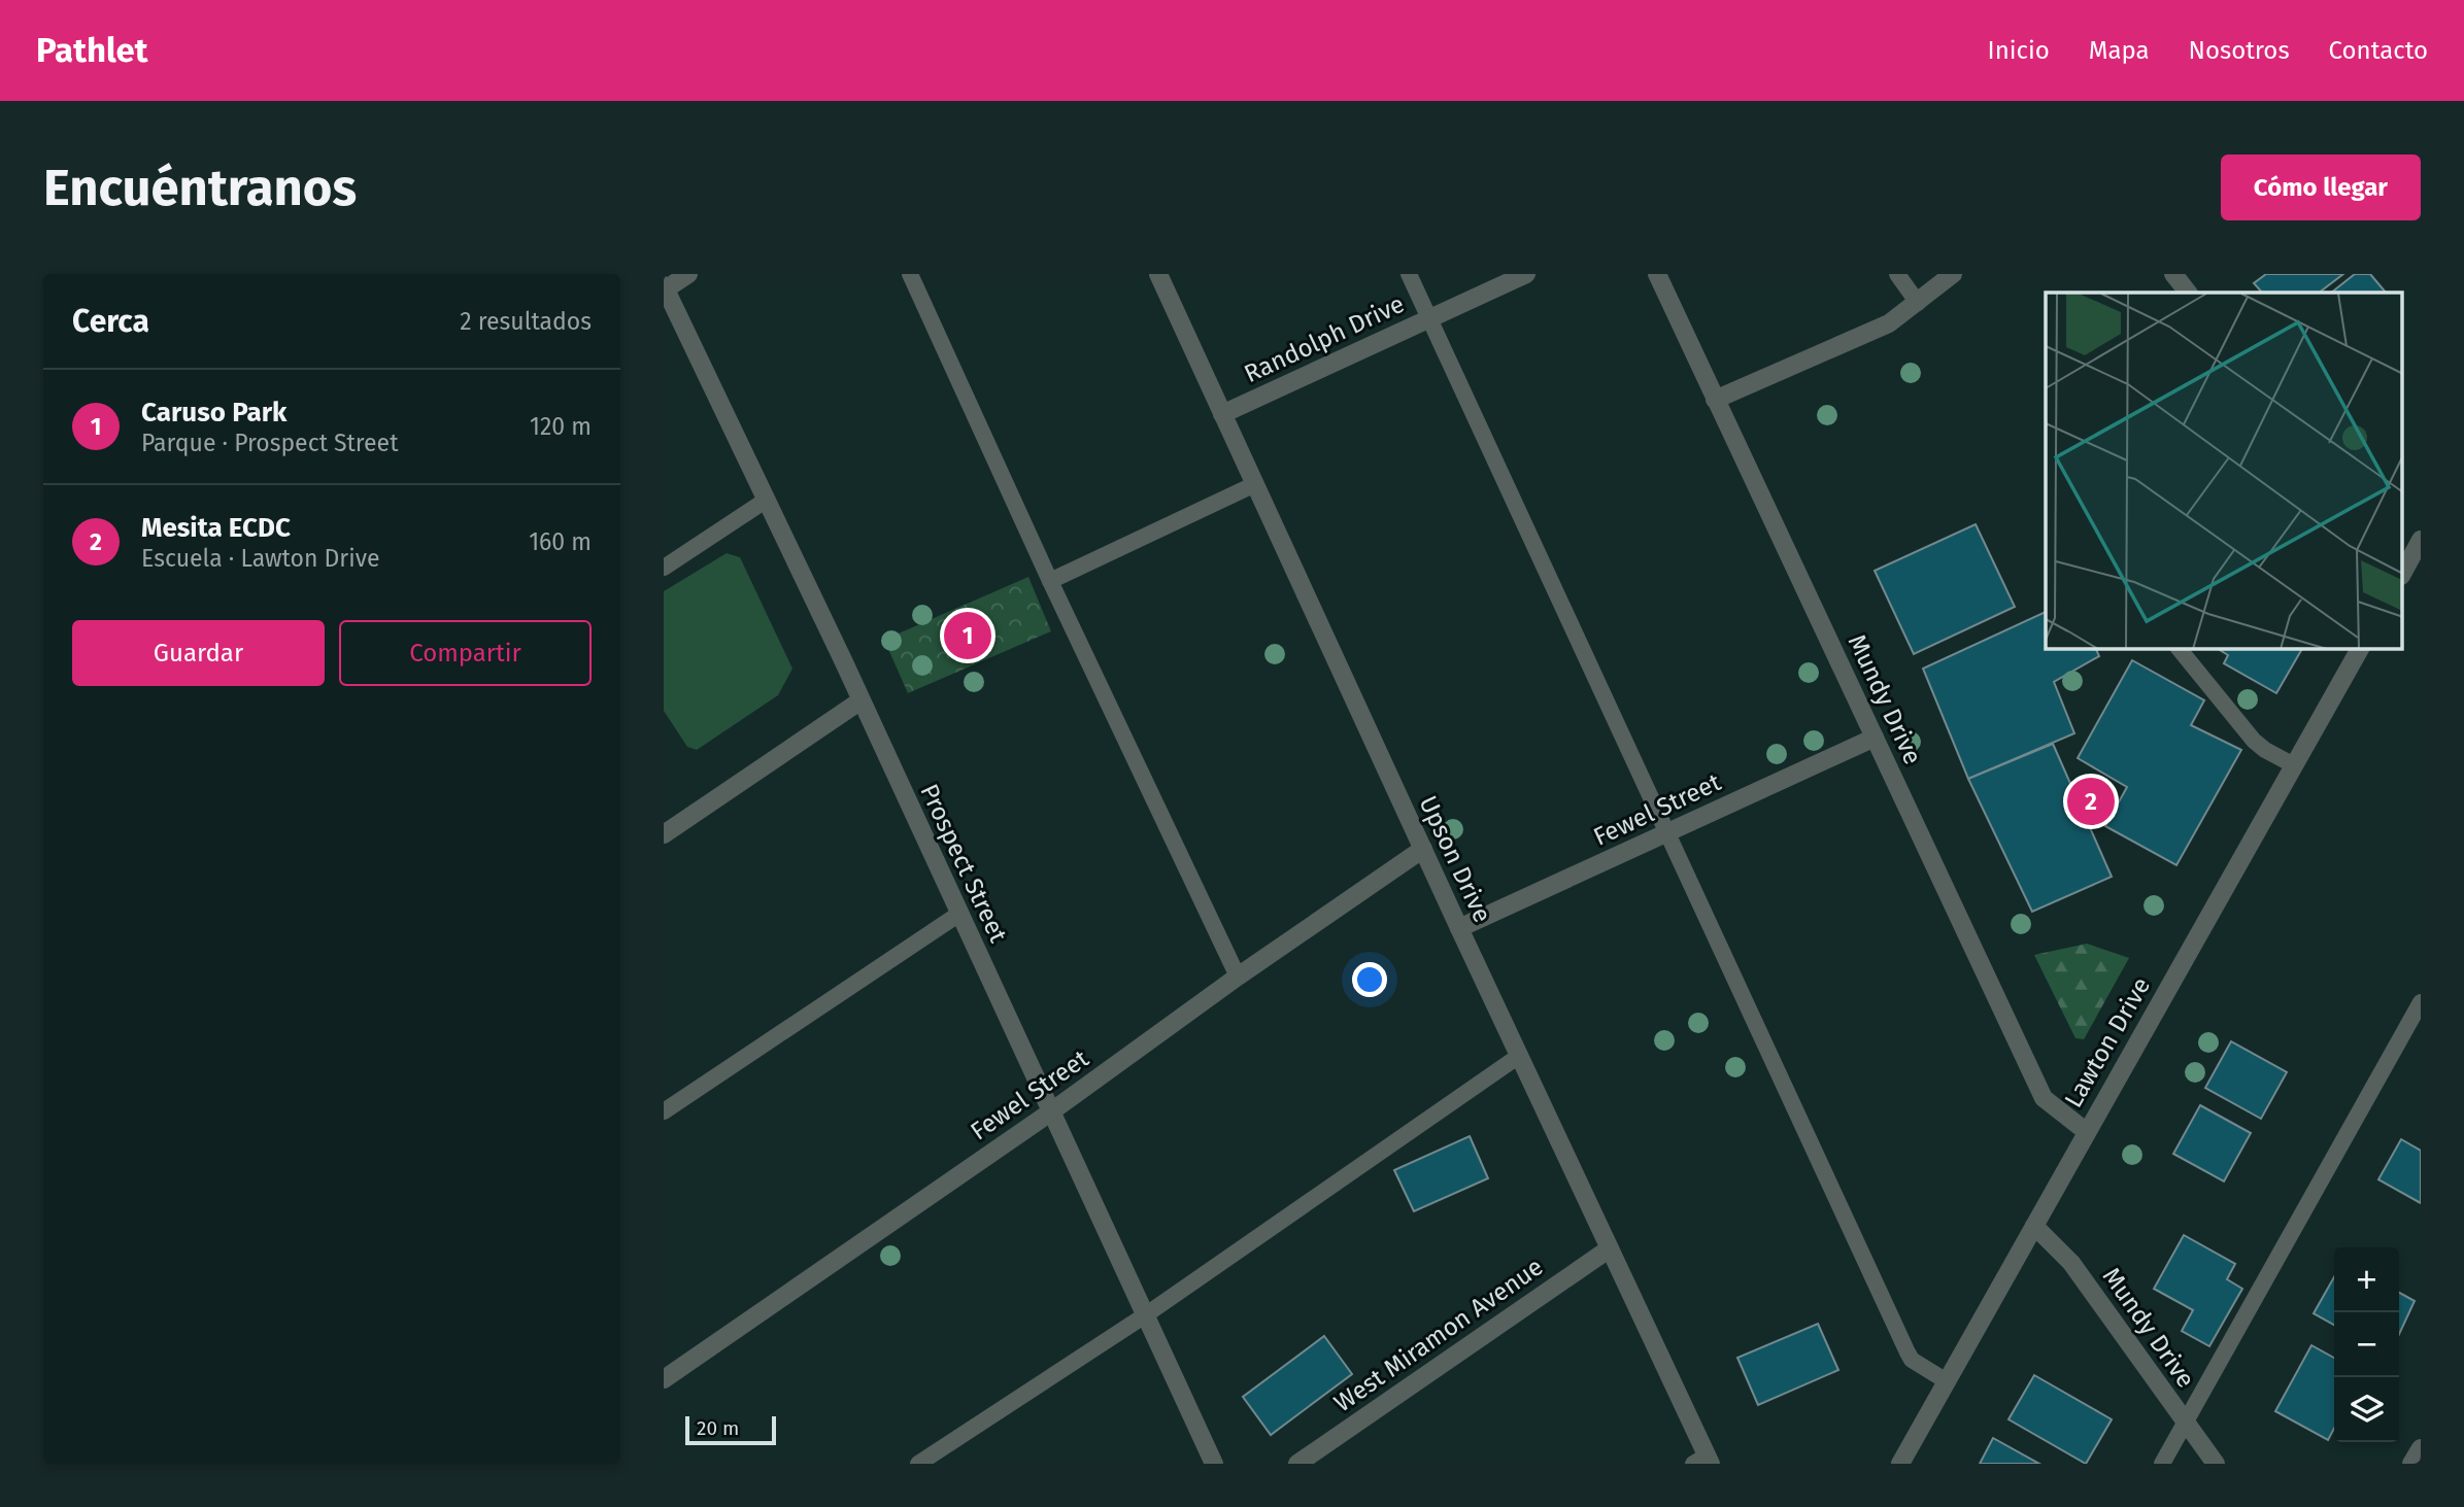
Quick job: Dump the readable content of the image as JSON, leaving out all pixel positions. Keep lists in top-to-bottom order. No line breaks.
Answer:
{"streets":{"street":["Randolph Drive","Mundy Drive","Fewel Street","Upson Drive","Prospect Street","Lawton Drive","West Miramon Avenue"]},"crossings":[["Randolph Drive","Upson Drive"],["Mundy Drive","Fewel Street"],["Mundy Drive","Lawton Drive"],["Fewel Street","Upson Drive"],["Fewel Street","Prospect Street"],["Upson Drive","West Miramon Avenue"]],"scale_bar":"20 m","page":{"header":"Pathlet","nav":["Inicio","Mapa","Nosotros","Contacto"],"buttons":["Cómo llegar",["Guardar","Compartir"]],"title":"Encuéntranos","heading":["Cerca","2 resultados"],"list":[{"mark":"1","name":"Caruso Park","note":"Parque · Prospect Street","value":"120 m"},{"mark":"2","name":"Mesita ECDC","note":"Escuela · Lawton Drive","value":"160 m"}],"pins":["1","2"],"map_buttons":["+","−"],"scale":"20 m"}}
